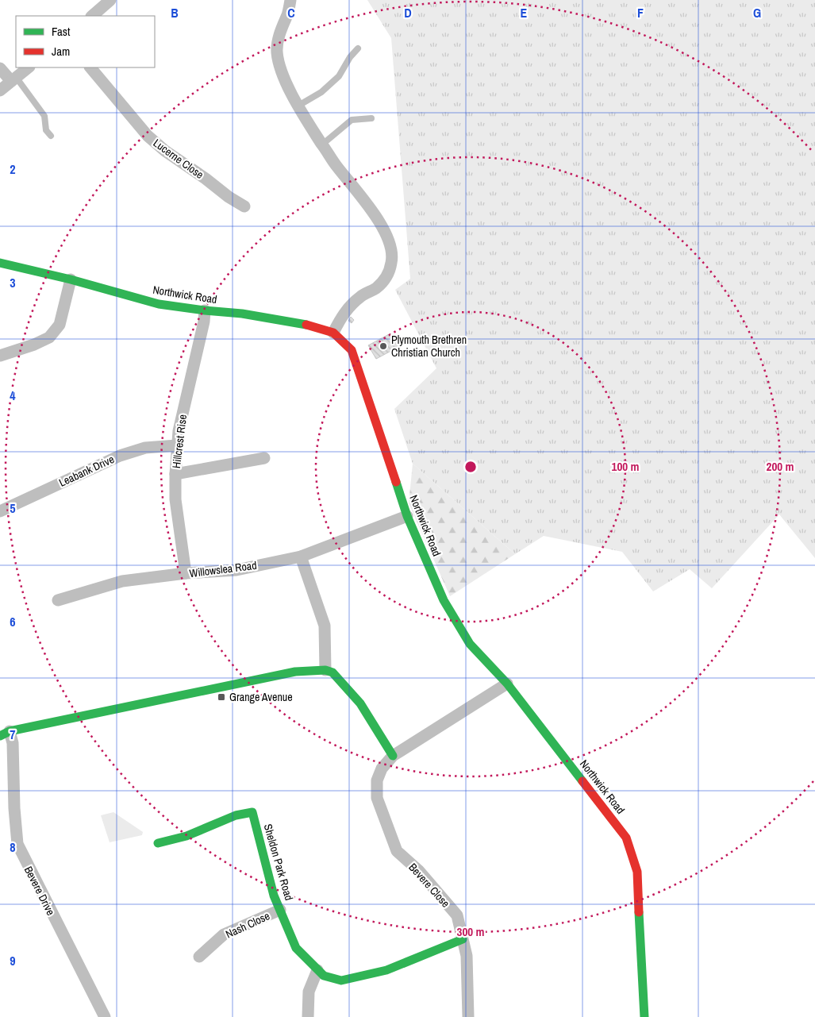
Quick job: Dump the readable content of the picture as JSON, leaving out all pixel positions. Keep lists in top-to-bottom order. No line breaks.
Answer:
{"streets":{"street":["Lucerne Close","Northwick Road","Hillcrest Rise","Leabank Drive","Willowslea Road","Sheldon Park Road","Bevere Close","Bevere Drive","Nash Close"]},"crossings":[["Northwick Road","Hillcrest Rise"],["Northwick Road","Willowslea Road"],["Northwick Road","Bevere Close"],["Hillcrest Rise","Leabank Drive"],["Hillcrest Rise","Willowslea Road"],["Sheldon Park Road","Bevere Close"],["Sheldon Park Road","Nash Close"]],"places":{"other":["Plymouth Brethren Christian Church"],"transit":["Grange Avenue"]},"legend":["Fast","Jam"],"grid":{"columns":["B","C","D","E","F","G"],"rows":["2","3","4","5","6","7","8","9"]},"rings":["100 m","200 m","300 m"]}
